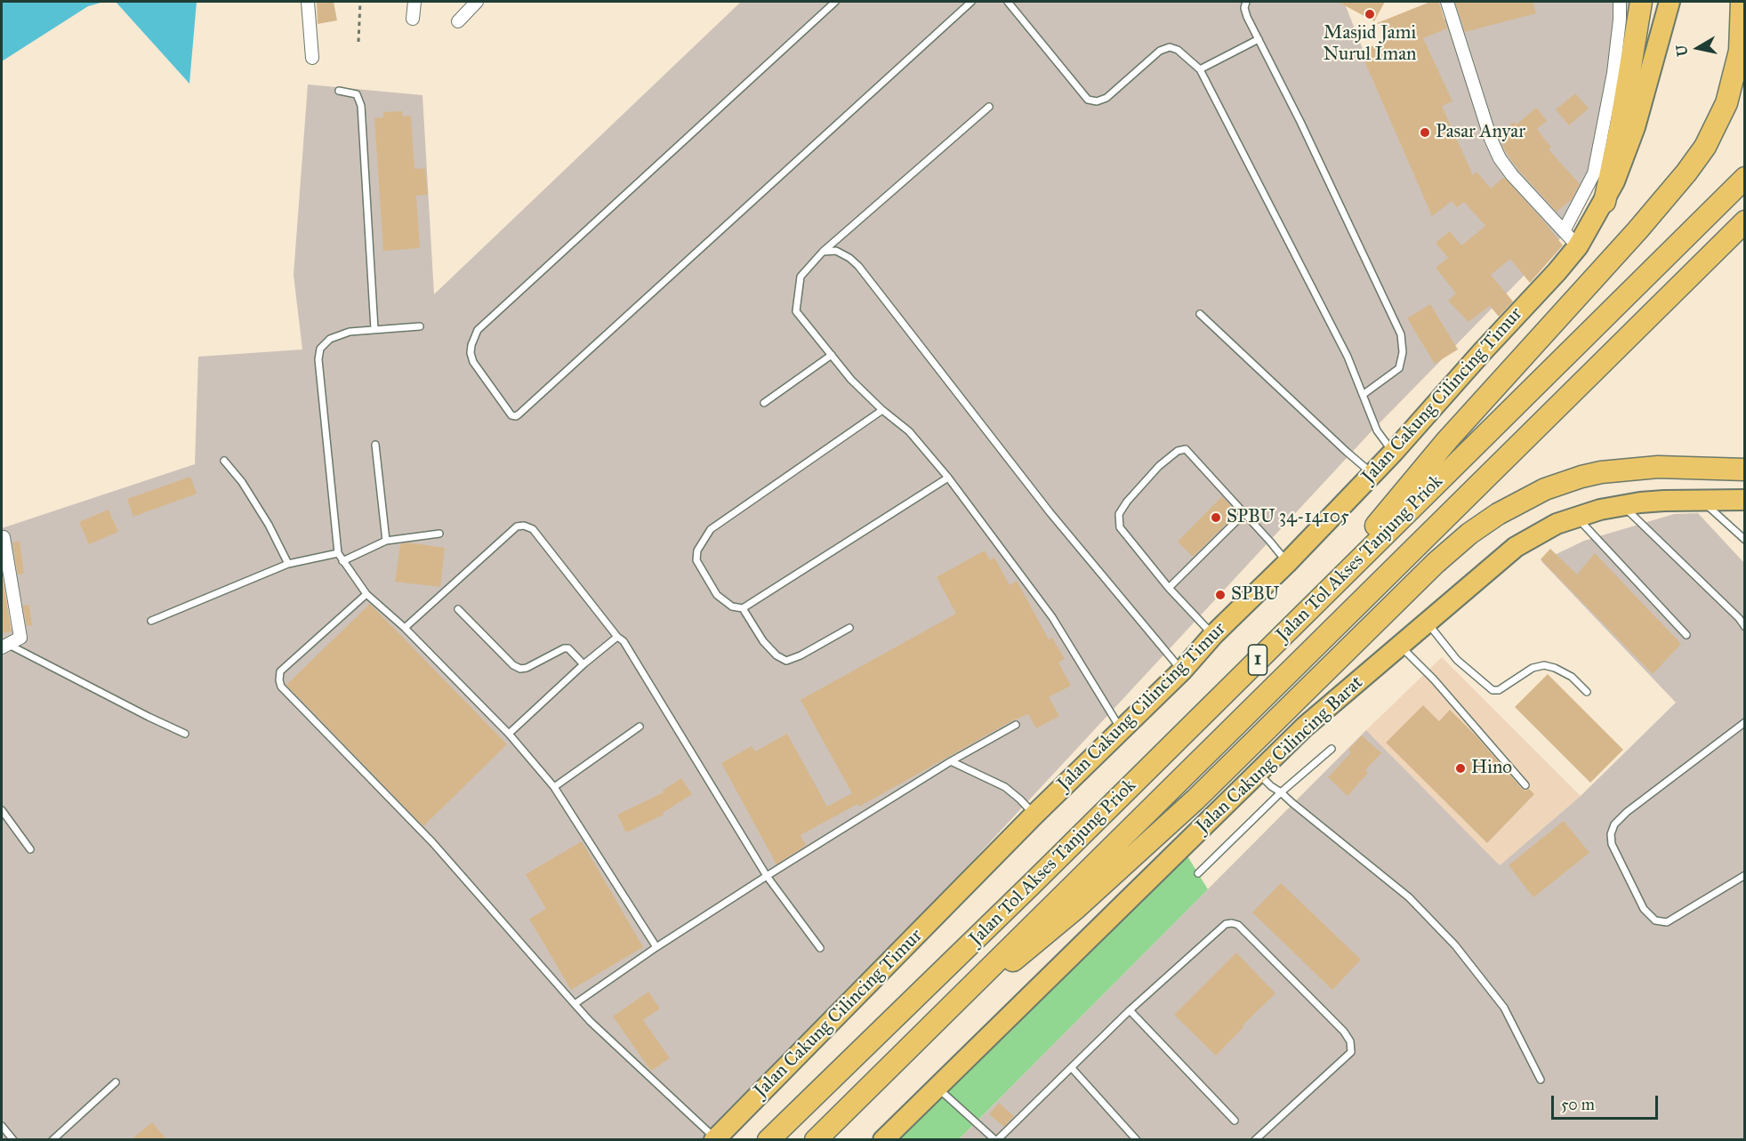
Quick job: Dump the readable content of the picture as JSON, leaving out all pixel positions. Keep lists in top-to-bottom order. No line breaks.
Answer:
{"streets":{"highway":["Jalan Cakung Cilincing Timur","Jalan Tol Akses Tanjung Priok","1","Jalan Cakung Cilincing Barat"]},"places":["Masjid Jami Nurul Iman","Pasar Anyar","SPBU 34-14105","SPBU","Hino"],"scale_bar":"50 m","north":"left"}
